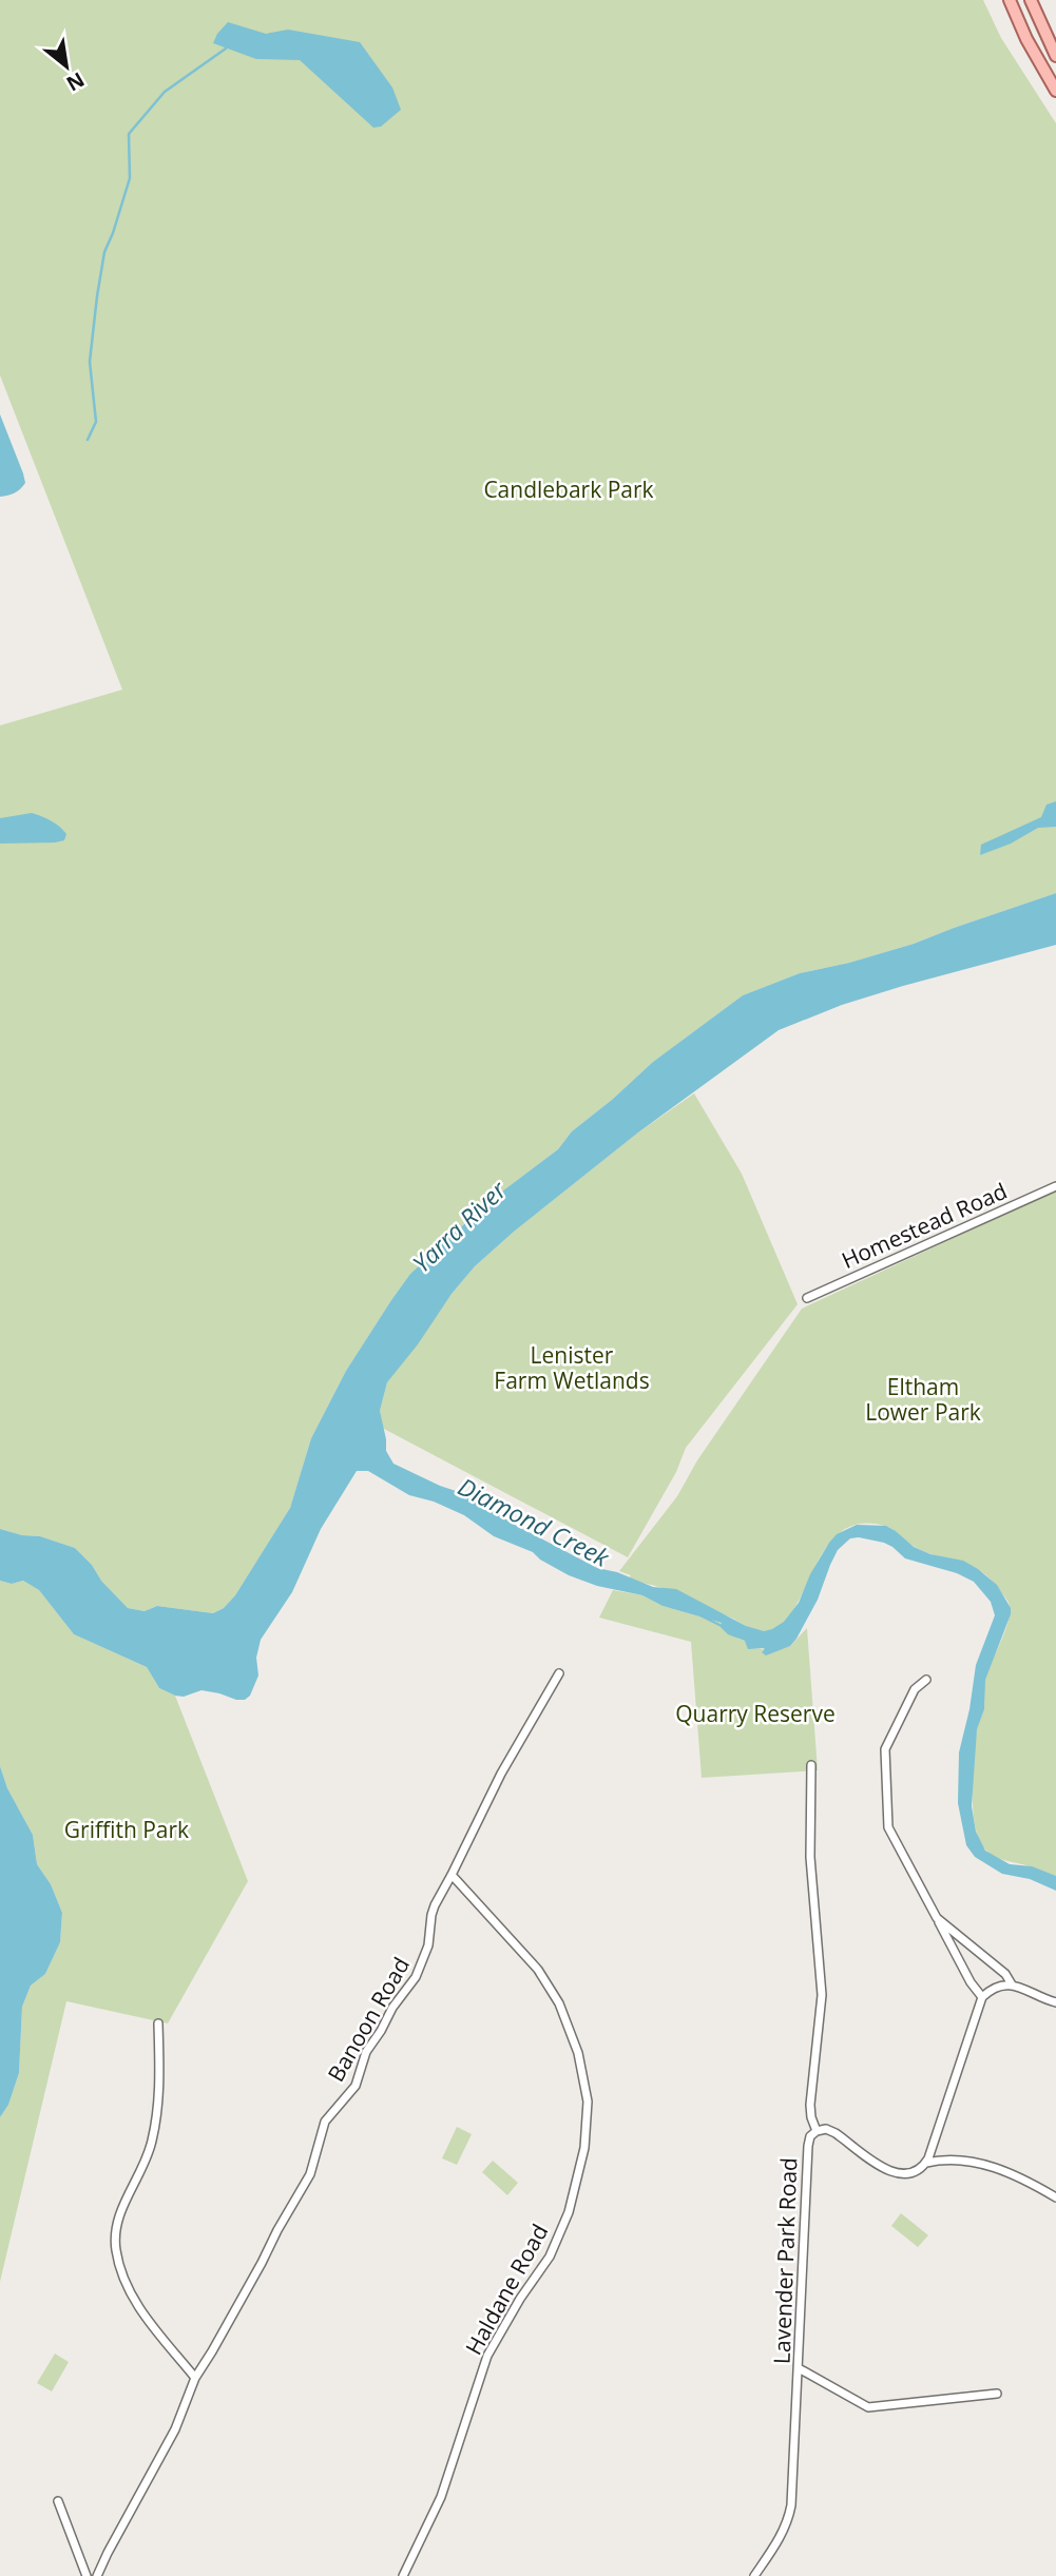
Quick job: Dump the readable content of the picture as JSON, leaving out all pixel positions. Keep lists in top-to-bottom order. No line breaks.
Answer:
{"streets":{"street":["Homestead Road","Banoon Road","Lavender Park Road","Haldane Road"]},"crossings":[["Banoon Road","Haldane Road"]],"water":["Yarra River","Diamond Creek"],"parks":["Candlebark Park","Lenister Farm Wetlands","Eltham Lower Park","Quarry Reserve","Griffith Park"],"north":"bottom right"}
